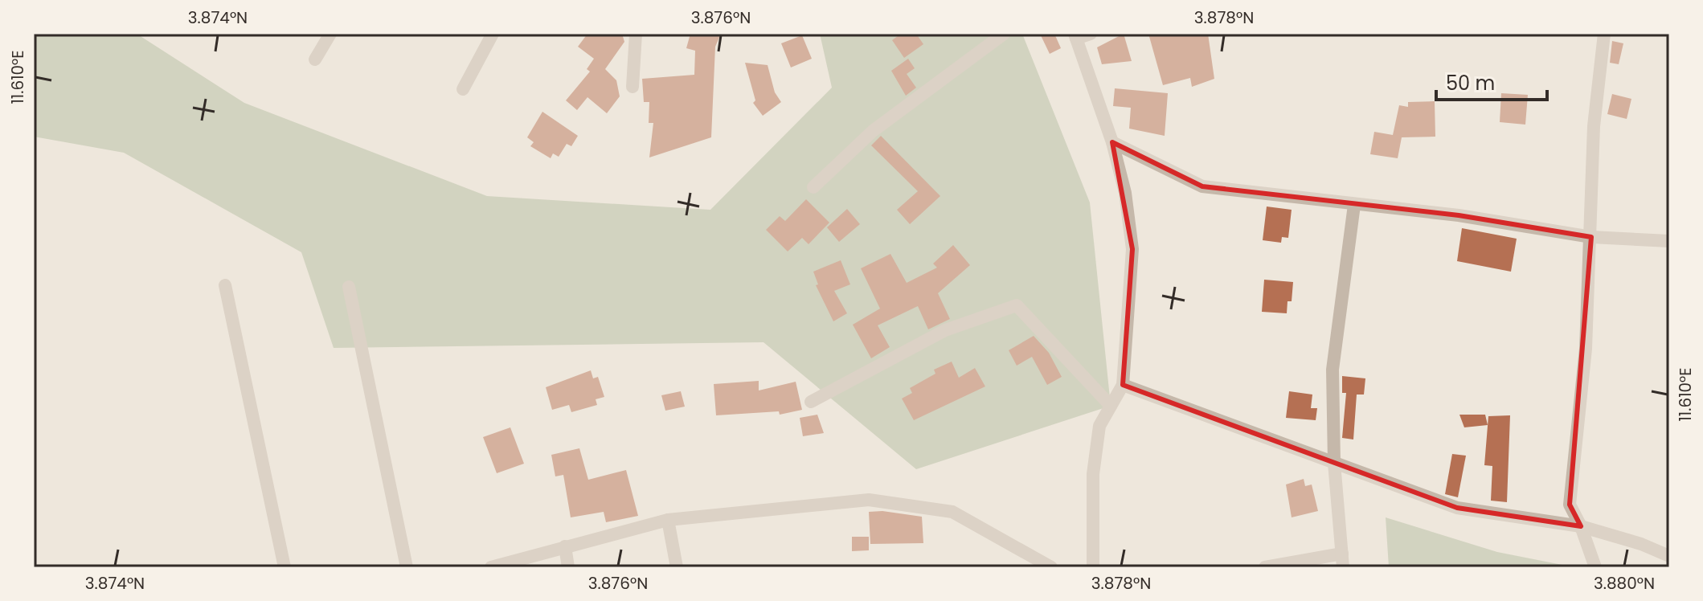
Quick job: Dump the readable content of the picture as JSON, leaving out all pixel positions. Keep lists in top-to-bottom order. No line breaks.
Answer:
{"scale_bar":"50 m","coordinates":["3.874°N","3.876°N","3.878°N","11.610°E","3.880°N"]}
